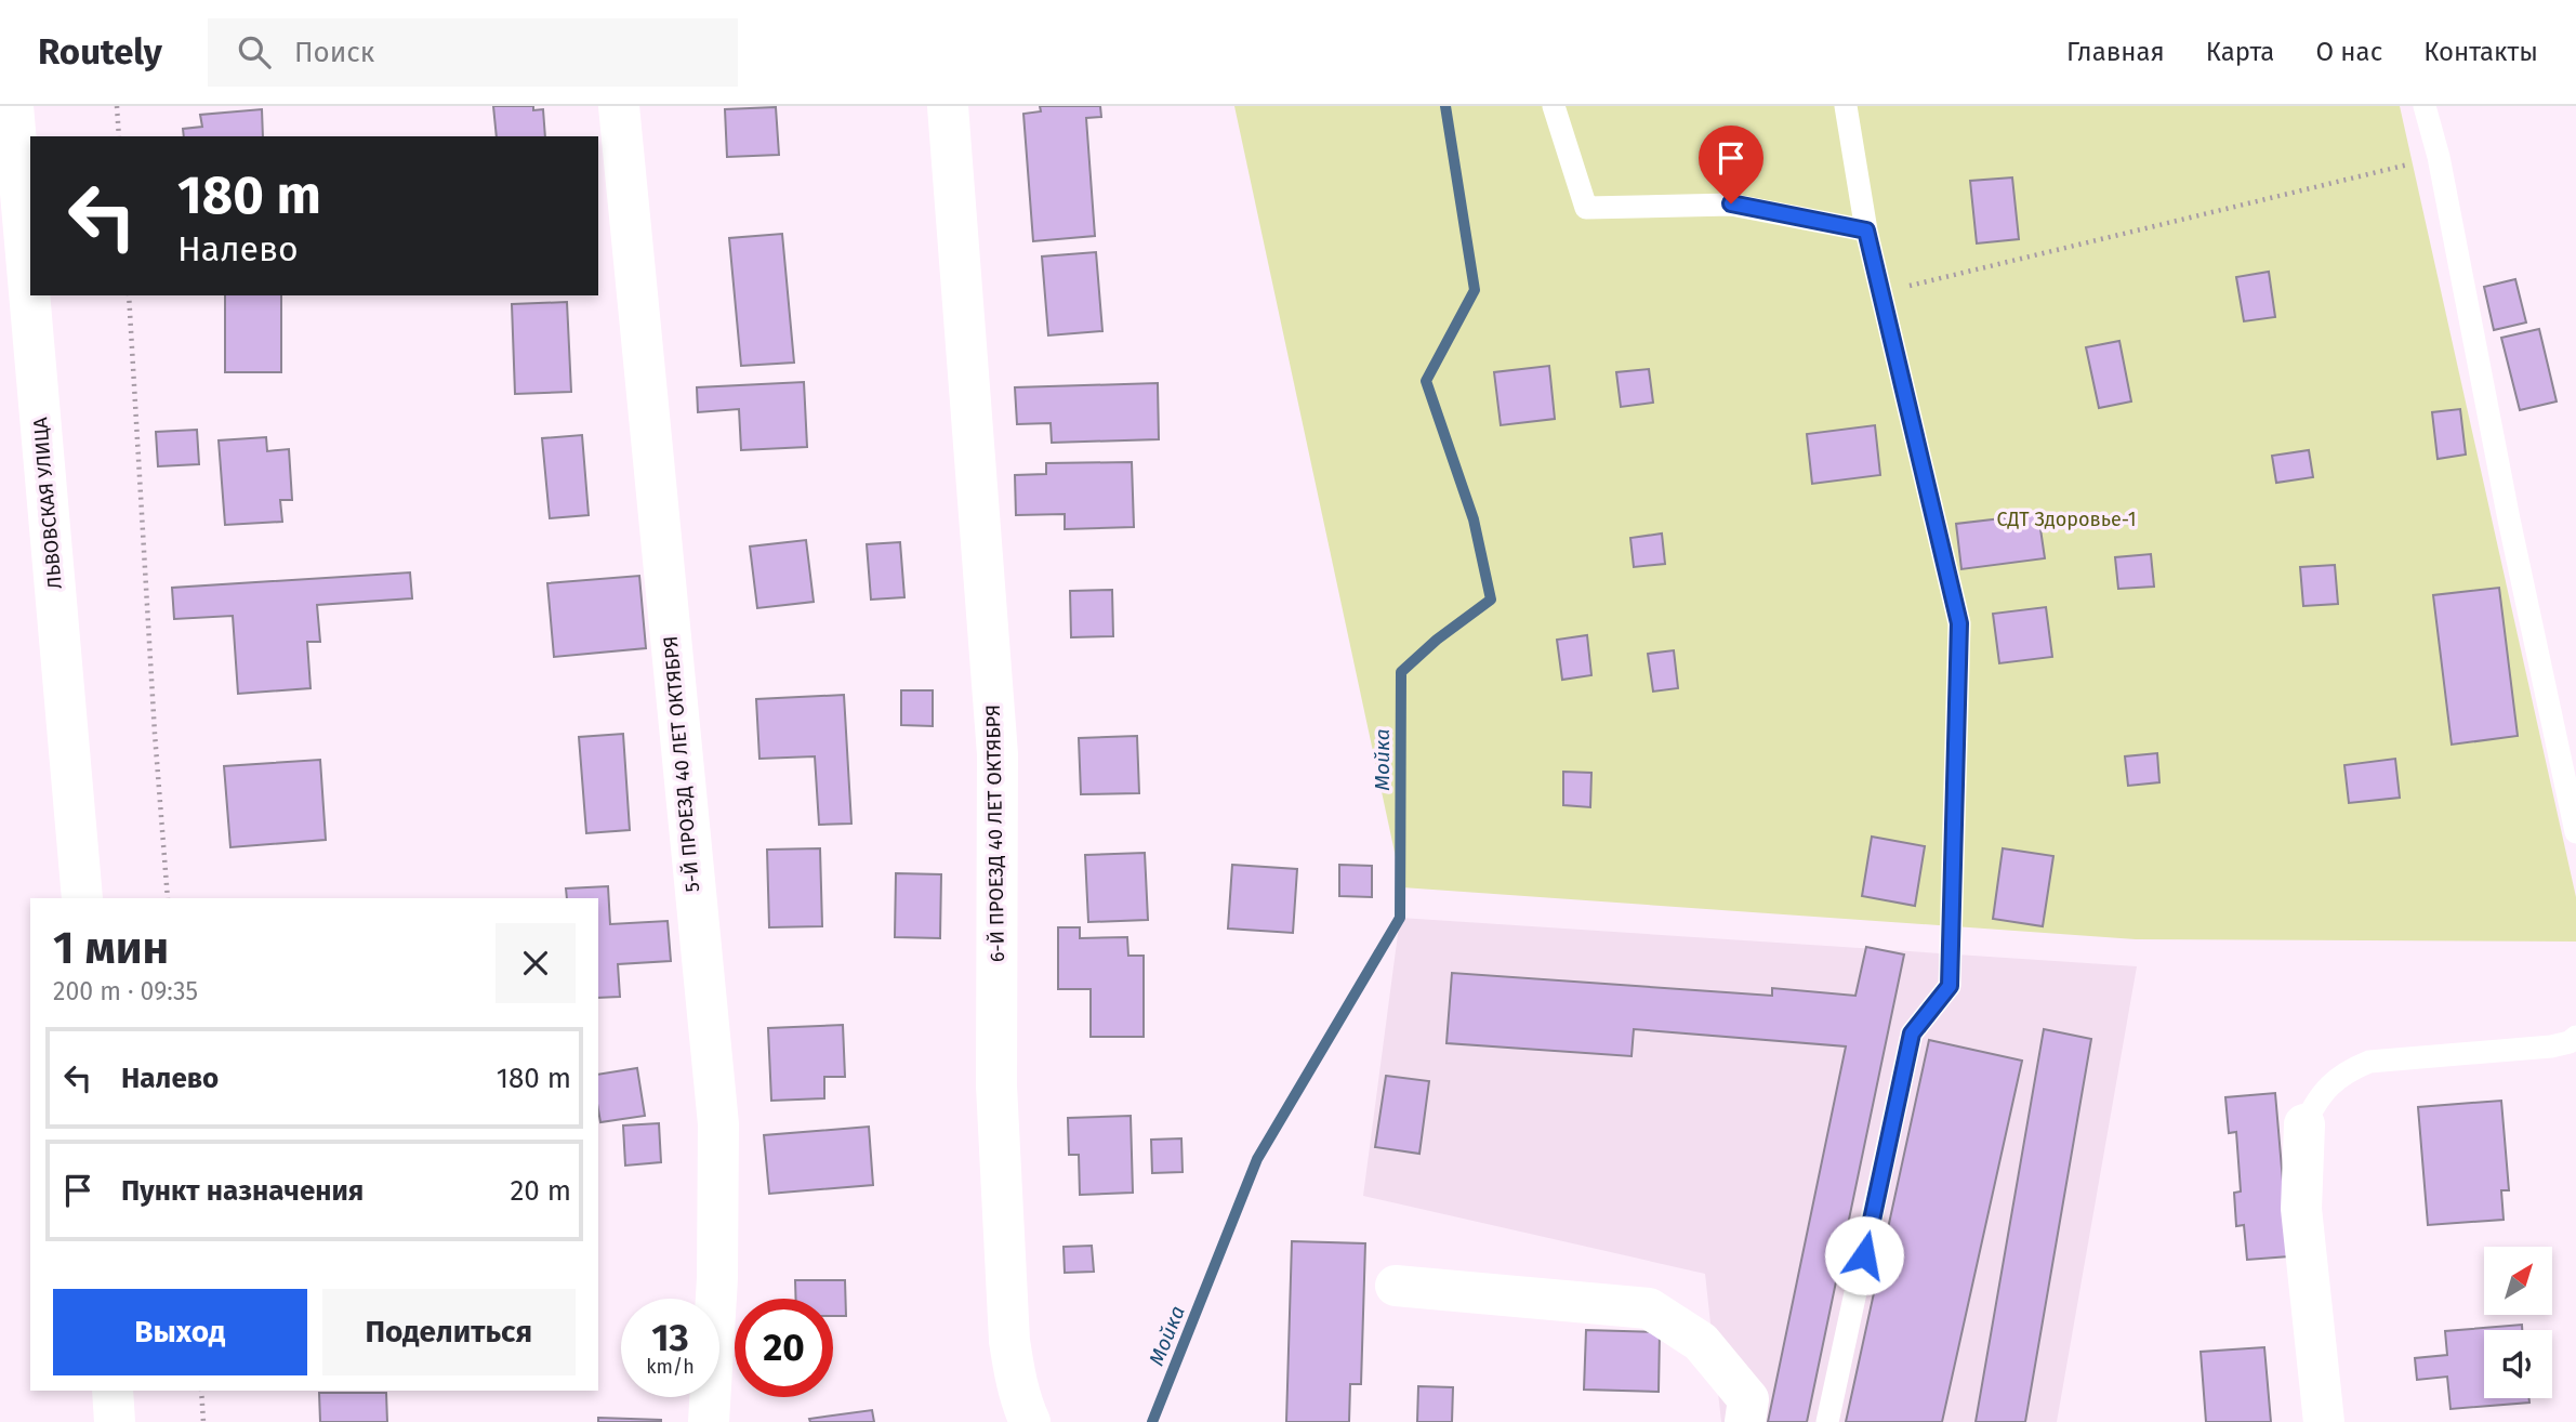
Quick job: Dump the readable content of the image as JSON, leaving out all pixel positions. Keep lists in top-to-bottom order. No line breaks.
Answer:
{"streets":{"street":["ЛЬВОВСКАЯ УЛИЦА","5-Й ПРОЕЗД 40 ЛЕТ ОКТЯБРЯ","6-Й ПРОЕЗД 40 ЛЕТ ОКТЯБРЯ"]},"water":["Мойка"],"parks":["СДТ Здоровье-1"],"north":"top right","page":{"header":"Routely","search":"Поиск","nav":["Главная","Карта","О нас","Контакты"],"turn":["180 m","Налево"],"heading":["1 мин","200 m · 09:35"],"list":[{"name":"Налево","value":"180 m"},{"name":"Пункт назначения","value":"20 m"}],"buttons":["Выход","Поделиться"],"speed":"13 km/h","limit":"20"}}
